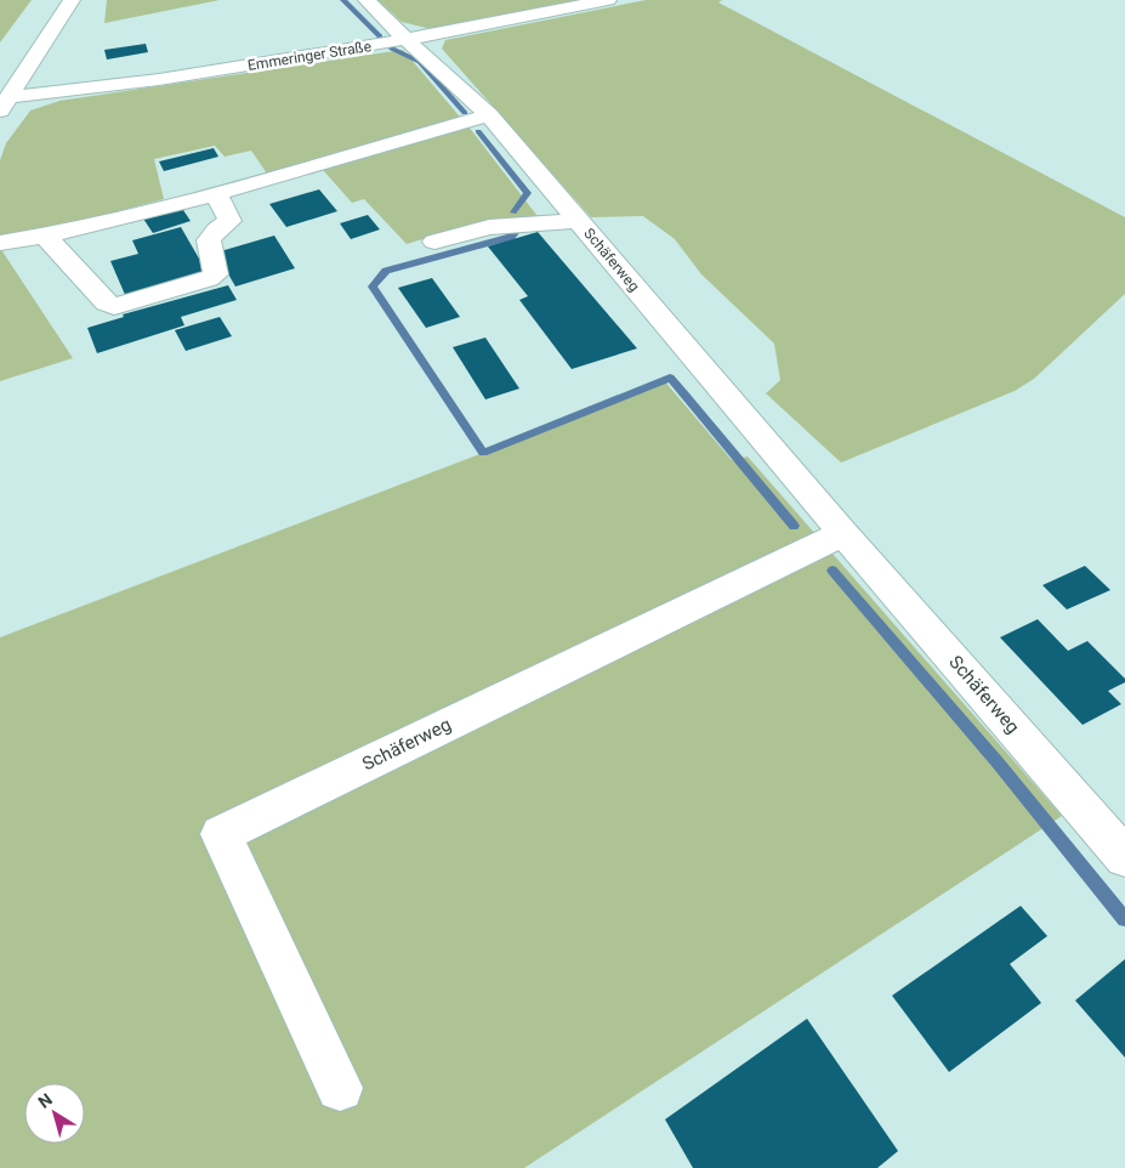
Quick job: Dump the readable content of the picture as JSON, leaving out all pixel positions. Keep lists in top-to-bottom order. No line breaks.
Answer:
{"streets":{"street":["Emmeringer Straße","Schäferweg"]},"crossings":[["Emmeringer Straße","Schäferweg"]],"north":"top left"}
